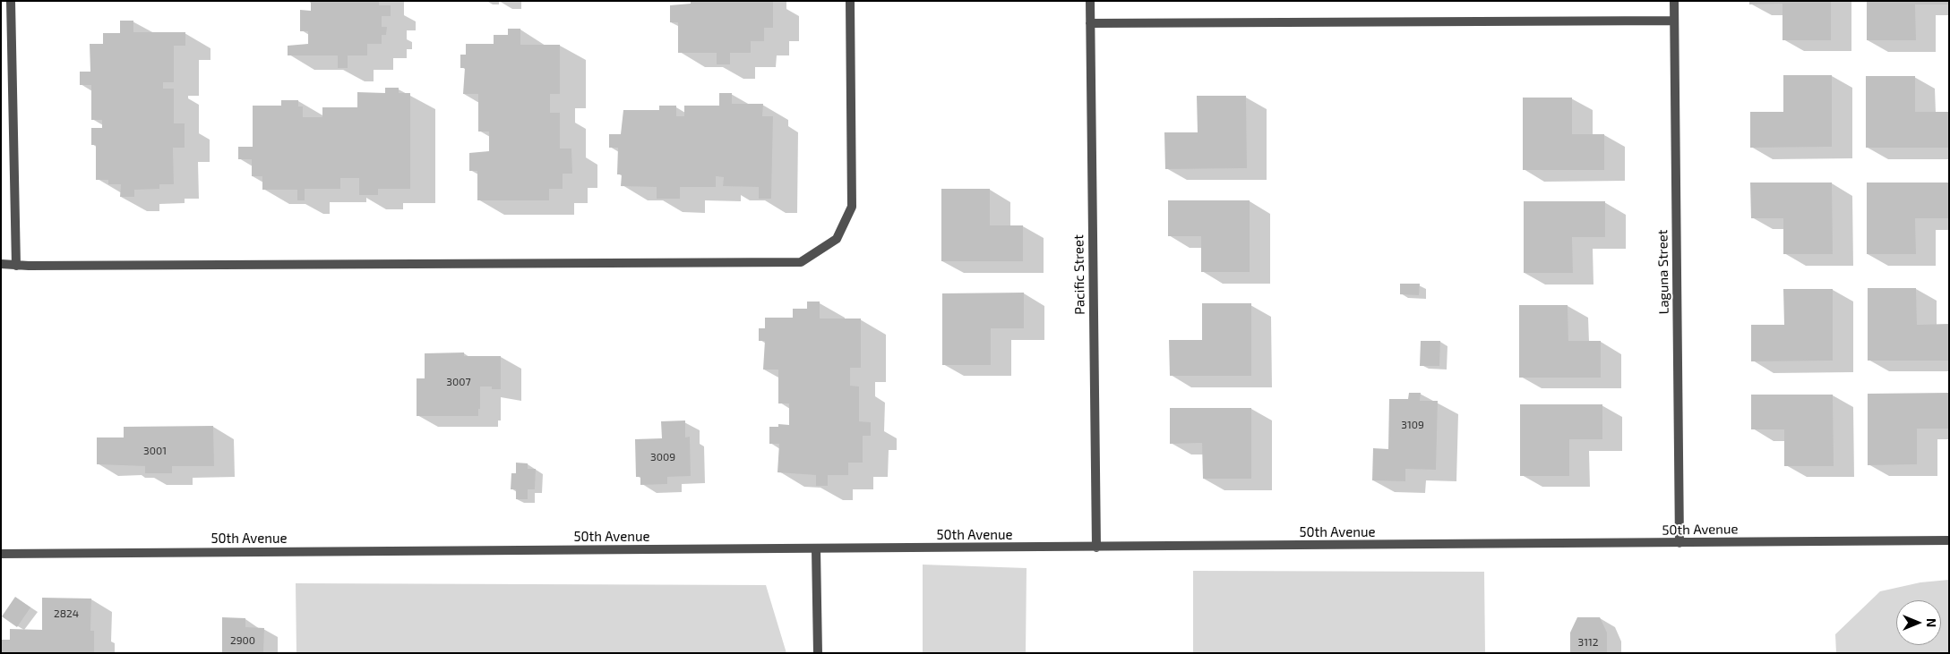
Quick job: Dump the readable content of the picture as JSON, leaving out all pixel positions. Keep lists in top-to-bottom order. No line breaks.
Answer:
{"streets":{"street":["Laguna Street","Pacific Street","50th Avenue"]},"crossings":[["Laguna Street","50th Avenue"],["Pacific Street","50th Avenue"]],"house_numbers":["3007","3109","3001","3009","2824","2900","3112"],"north":"right"}
